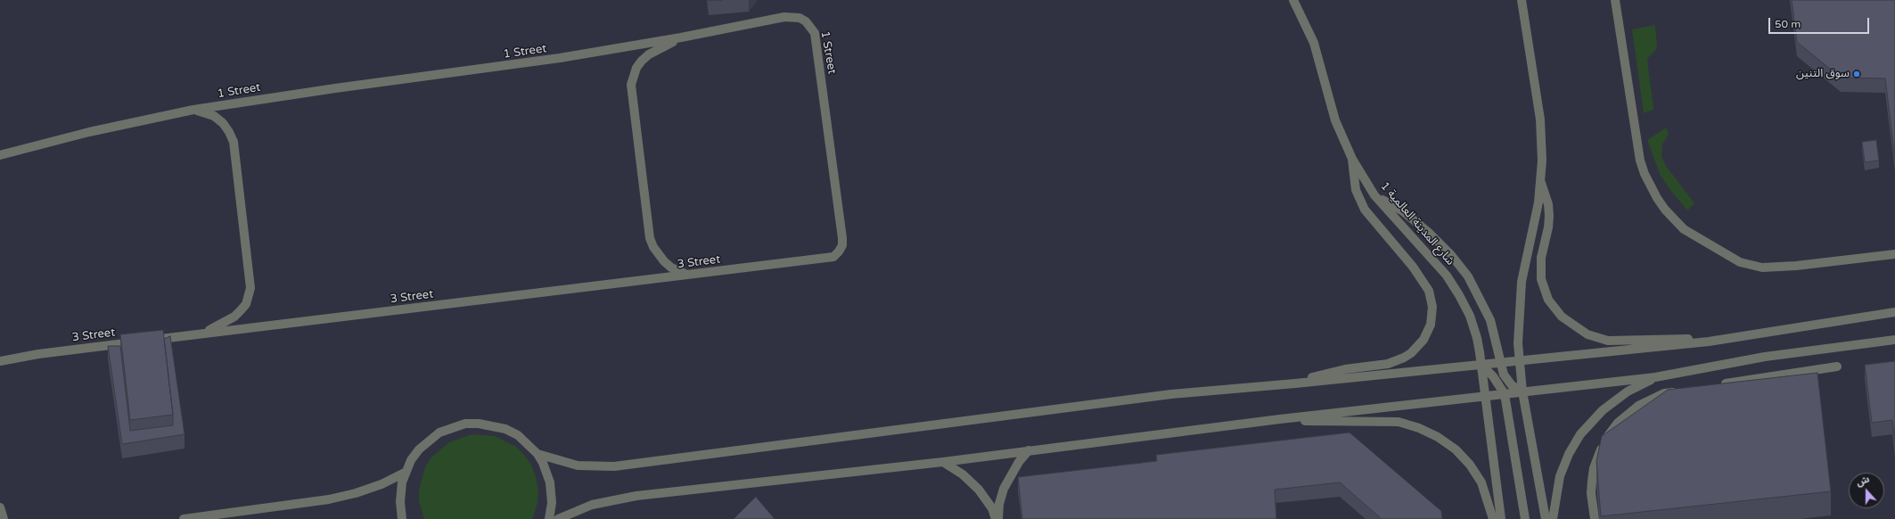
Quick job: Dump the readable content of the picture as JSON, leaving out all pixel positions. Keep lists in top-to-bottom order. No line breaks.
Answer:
{"streets":{"street":["1 Street","شارع المدينة العالمية 1","3 Street"]},"crossings":[["1 Street","3 Street"]],"places":["سوق التنين"],"scale_bar":"50 m","north":"top"}
